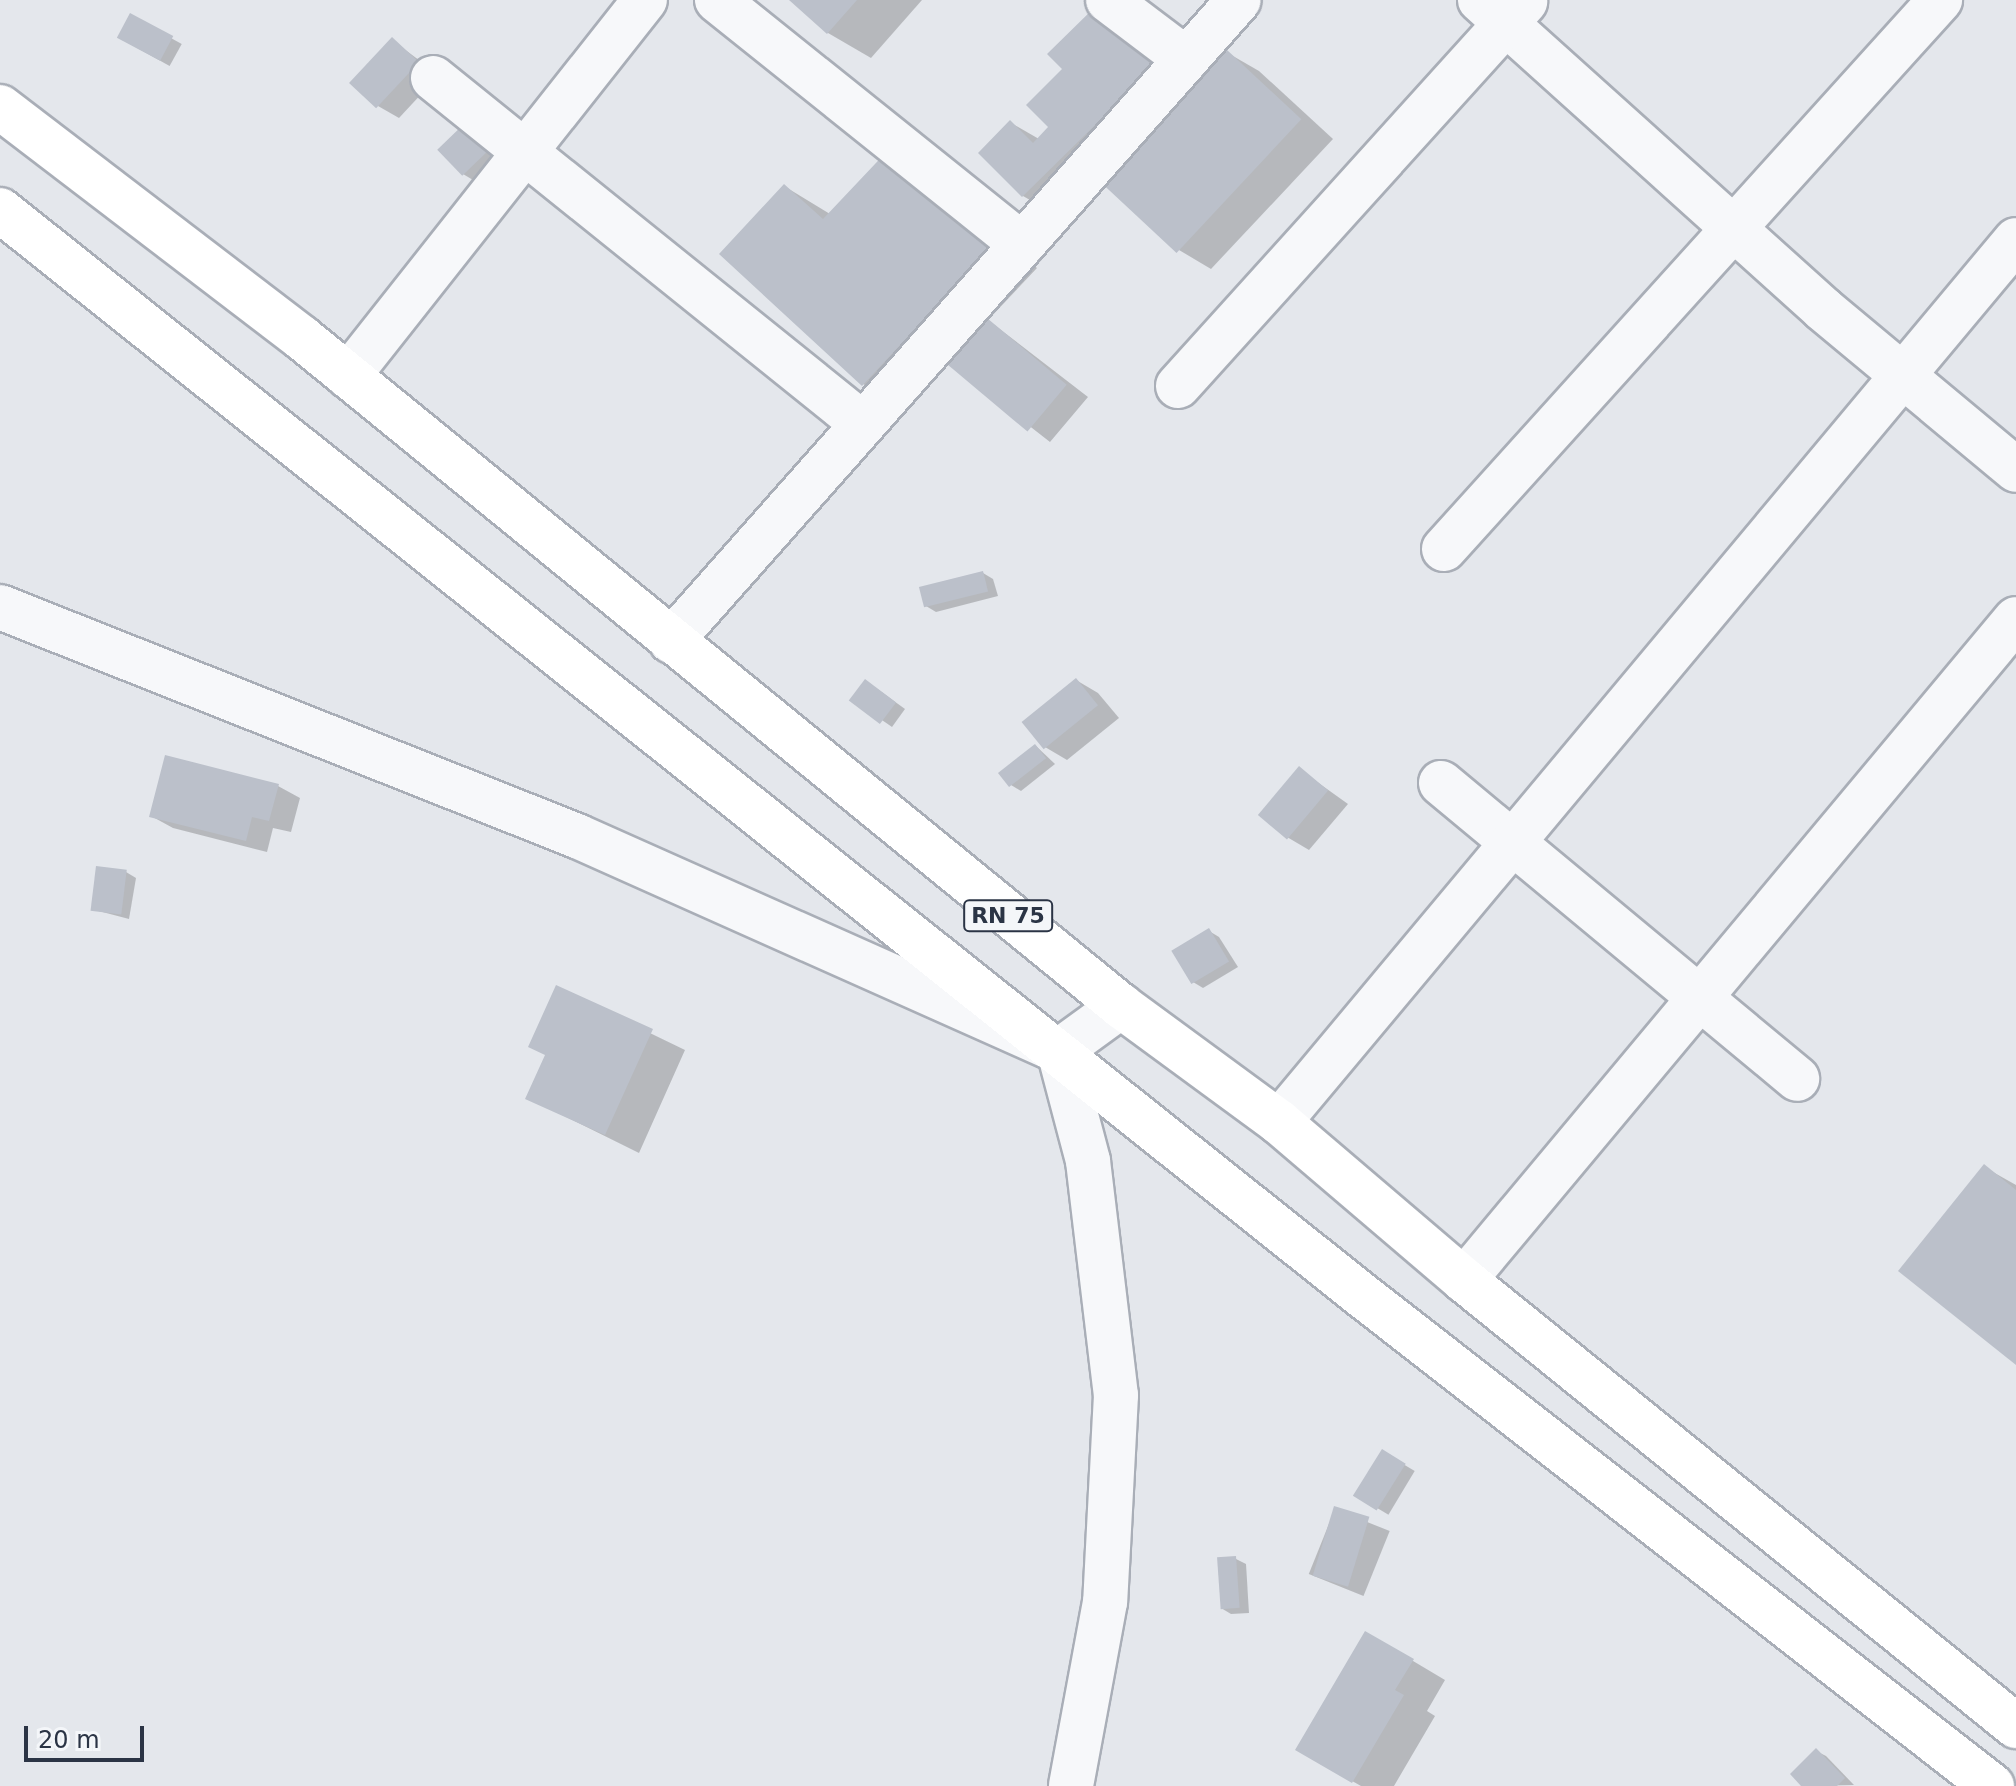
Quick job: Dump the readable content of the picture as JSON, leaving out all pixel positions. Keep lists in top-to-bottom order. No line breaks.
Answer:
{"streets":{"highway":["RN 75"]},"scale_bar":"20 m"}
